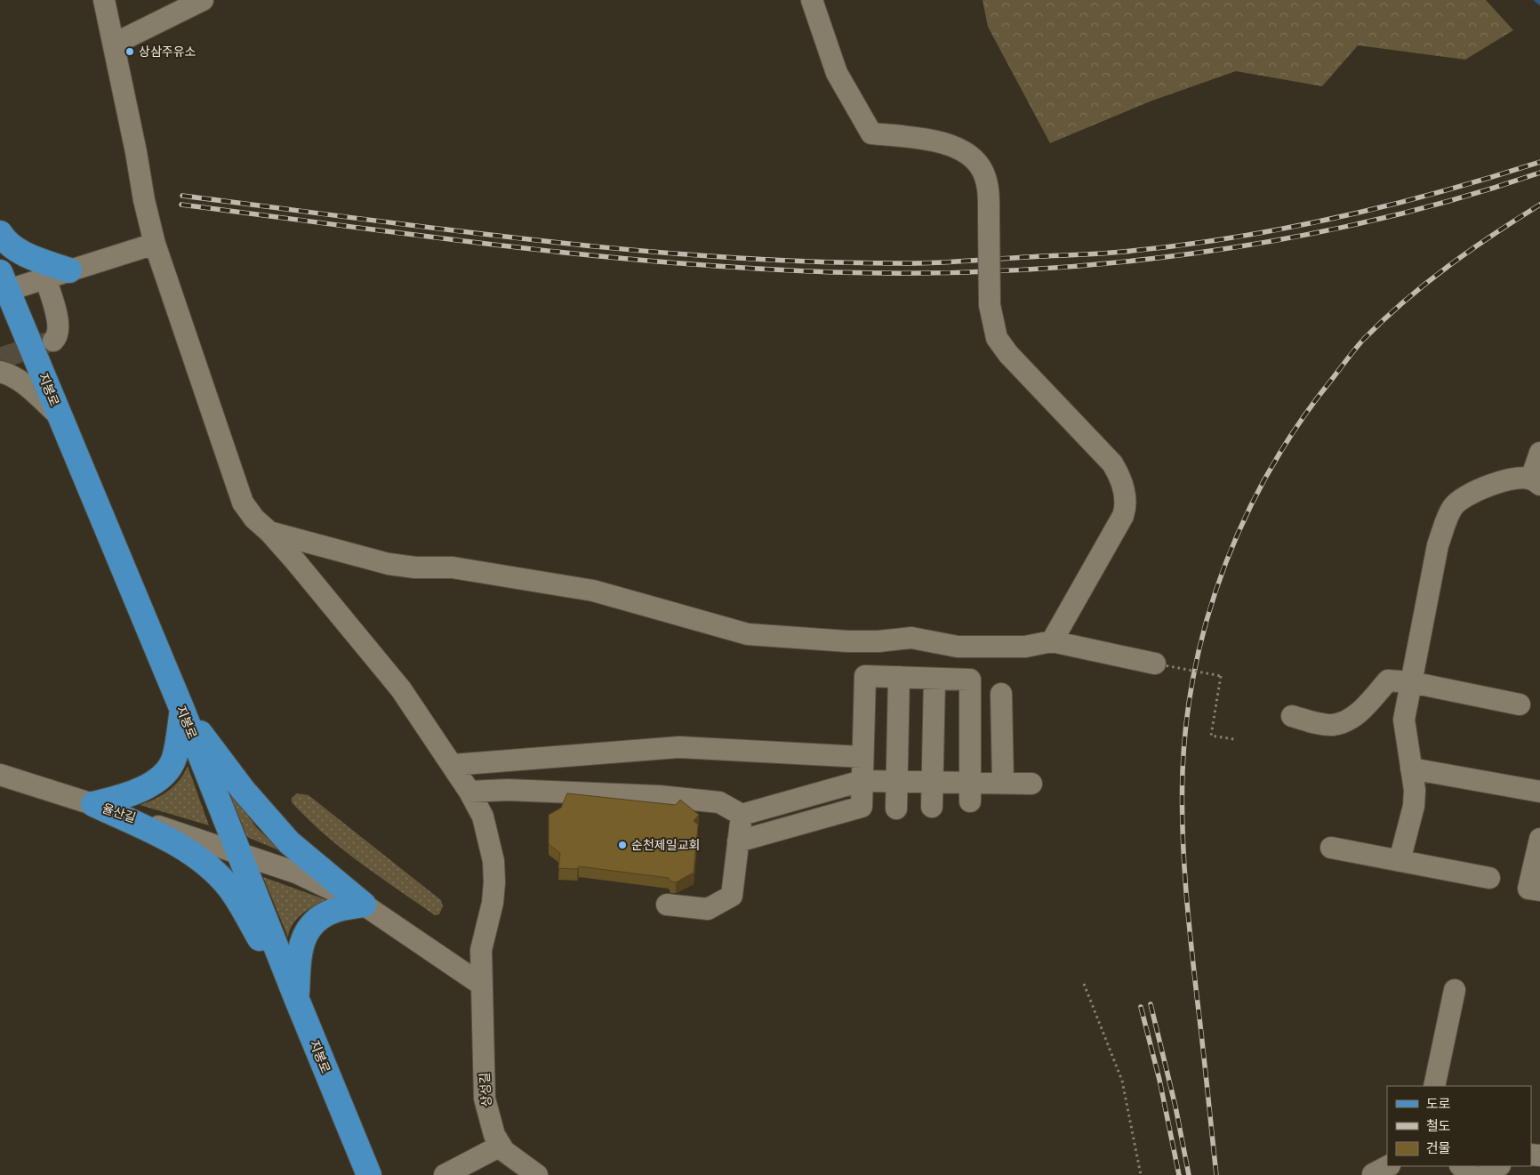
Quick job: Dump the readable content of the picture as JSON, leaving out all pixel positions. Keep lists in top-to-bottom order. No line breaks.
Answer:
{"streets":{"main road":["지봉로"],"street":["율산길","상성길"]},"crossings":[["지봉로","율산길"],["율산길","상성길"]],"places":["상삼주유소","순천제일교회"],"legend":["도로","철도","건물"]}
